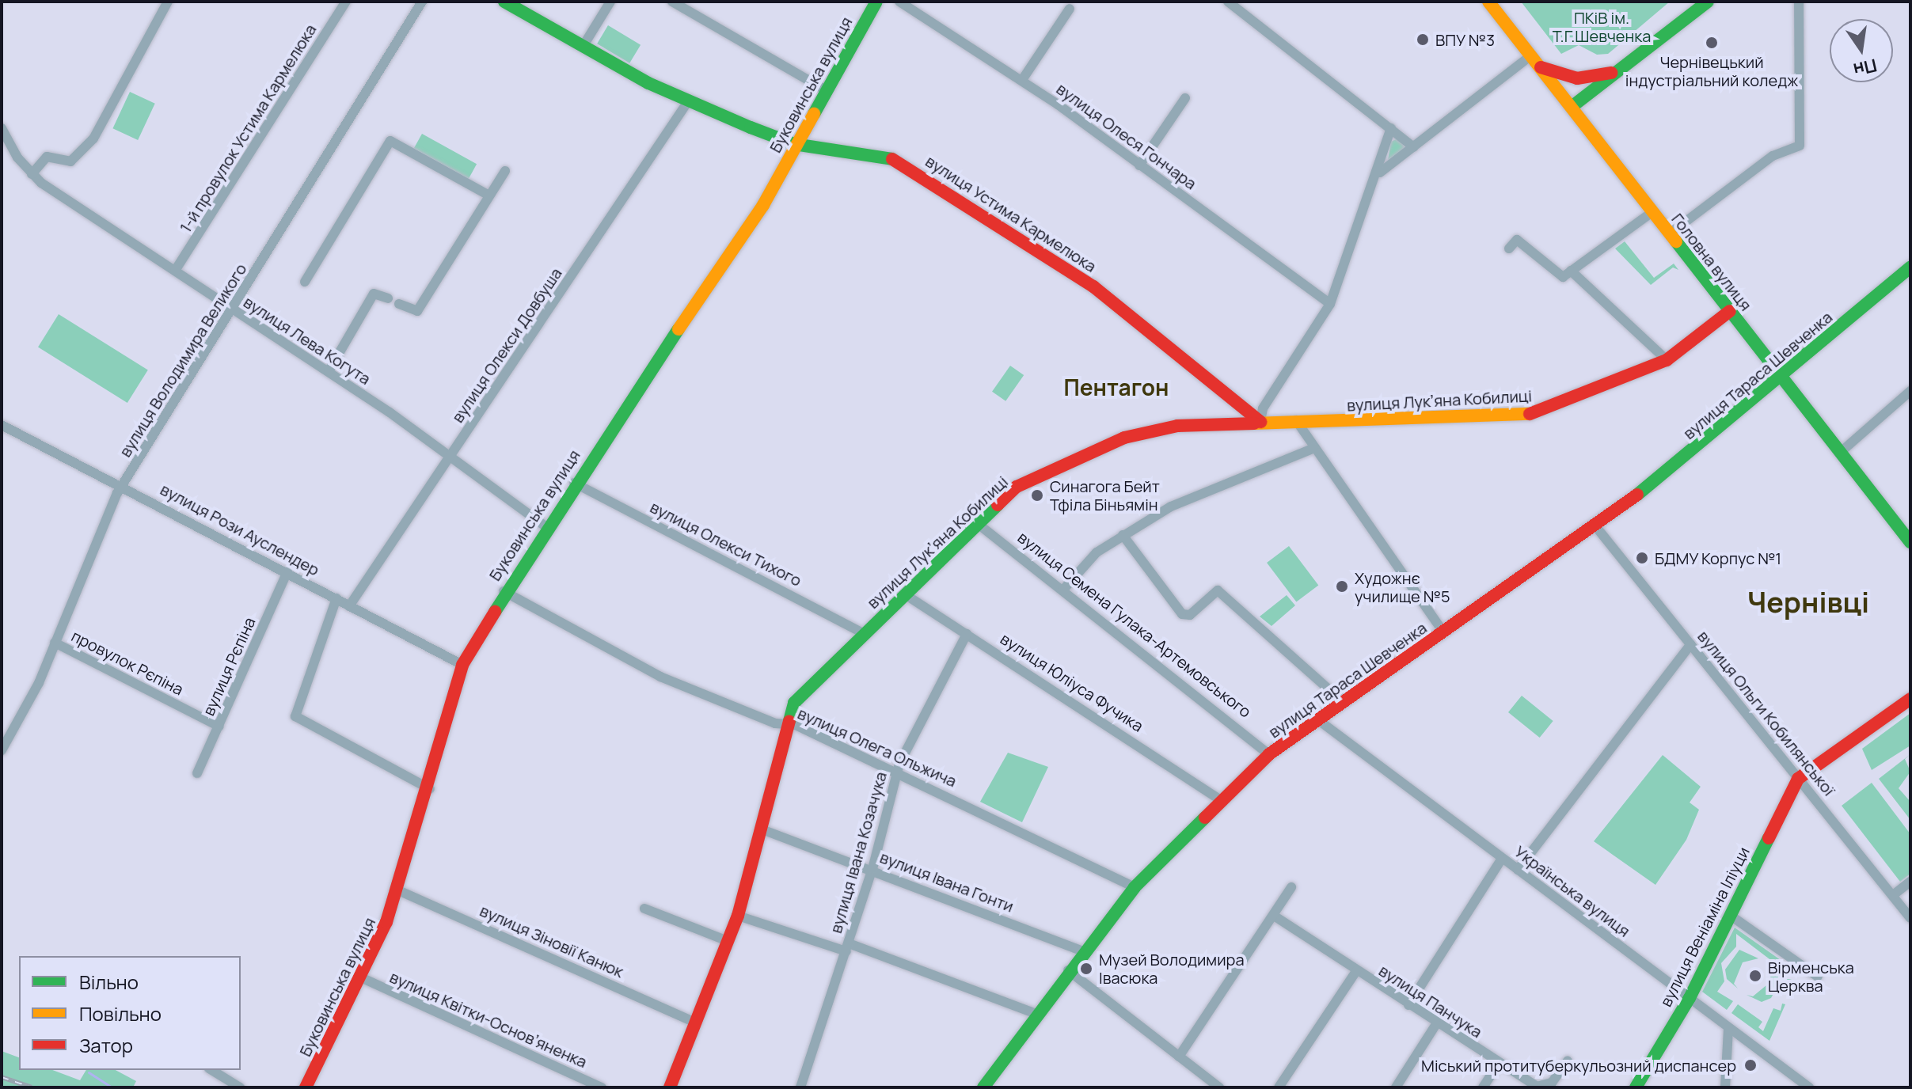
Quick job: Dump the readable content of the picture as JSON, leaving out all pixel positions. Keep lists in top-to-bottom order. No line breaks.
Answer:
{"streets":{"street":["Буковинська вулиця","1-й провулок Устима Кармелюка","вулиця Олеся Гончара","вулиця Устима Кармелюка","Головна вулиця","вулиця Лева Когута","вулиця Олекси Довбуша","вулиця Володимира Великого","вулиця Тараса Шевченка","вулиця Лукʼяна Кобилиці","вулиця Рози Ауслендер","вулиця Олекси Тихого","вулиця Семена Гулака-Артемовського","провулок Рєпіна","вулиця Рєпіна","вулиця Юліуса Фучика","вулиця Ольги Кобилянської","вулиця Олега Ольжича","вулиця Івана Козачука","вулиця Івана Гонти","Українська вулиця","вулиця Веніаміна Іліуци","вулиця Зіновії Канюк","вулиця Панчука","вулиця Квітки-Основʼяненка"]},"crossings":[["Буковинська вулиця","вулиця Устима Кармелюка"],["Буковинська вулиця","вулиця Лева Когута"],["Буковинська вулиця","вулиця Рози Ауслендер"],["Буковинська вулиця","вулиця Олекси Тихого"],["Буковинська вулиця","вулиця Олега Ольжича"],["Буковинська вулиця","вулиця Зіновії Канюк"],["Буковинська вулиця","вулиця Квітки-Основʼяненка"],["1-й провулок Устима Кармелюка","вулиця Лева Когута"],["вулиця Устима Кармелюка","вулиця Олекси Довбуша"],["вулиця Устима Кармелюка","вулиця Лукʼяна Кобилиці"],["Головна вулиця","вулиця Тараса Шевченка"],["Головна вулиця","вулиця Лукʼяна Кобилиці"],["вулиця Лева Когута","вулиця Олекси Довбуша"],["вулиця Лева Когута","вулиця Володимира Великого"],["вулиця Олекси Довбуша","вулиця Рози Ауслендер"],["вулиця Володимира Великого","вулиця Рози Ауслендер"],["вулиця Володимира Великого","провулок Рєпіна"],["вулиця Тараса Шевченка","вулиця Семена Гулака-Артемовського"],["вулиця Тараса Шевченка","вулиця Юліуса Фучика"],["вулиця Тараса Шевченка","вулиця Ольги Кобилянської"],["вулиця Тараса Шевченка","вулиця Олега Ольжича"],["вулиця Тараса Шевченка","вулиця Івана Гонти"],["вулиця Тараса Шевченка","Українська вулиця"],["вулиця Лукʼяна Кобилиці","вулиця Олекси Тихого"],["вулиця Лукʼяна Кобилиці","вулиця Семена Гулака-Артемовського"],["вулиця Лукʼяна Кобилиці","вулиця Юліуса Фучика"],["вулиця Лукʼяна Кобилиці","вулиця Олега Ольжича"],["вулиця Лукʼяна Кобилиці","вулиця Івана Гонти"],["вулиця Лукʼяна Кобилиці","вулиця Зіновії Канюк"],["вулиця Рози Ауслендер","вулиця Рєпіна"],["провулок Рєпіна","вулиця Рєпіна"],["вулиця Юліуса Фучика","вулиця Івана Козачука"],["вулиця Ольги Кобилянської","вулиця Веніаміна Іліуци"],["вулиця Олега Ольжича","вулиця Івана Козачука"],["вулиця Івана Козачука","вулиця Івана Гонти"],["Українська вулиця","вулиця Веніаміна Іліуци"]],"districts":["Пентагон","Чернівці"],"parks":["ПКіВ ім. Т.Г.Шевченка"],"places":["ВПУ №3","Чернівецький індустріальний коледж","Синагога Бейт Тфіла Біньямін","БДМУ Корпус №1","Художнє училище №5","Музей Володимира Івасюка","Вірменська Церква","Міський протитуберкульозний диспансер"],"legend":["Вільно","Повільно","Затор"],"north":"bottom"}
